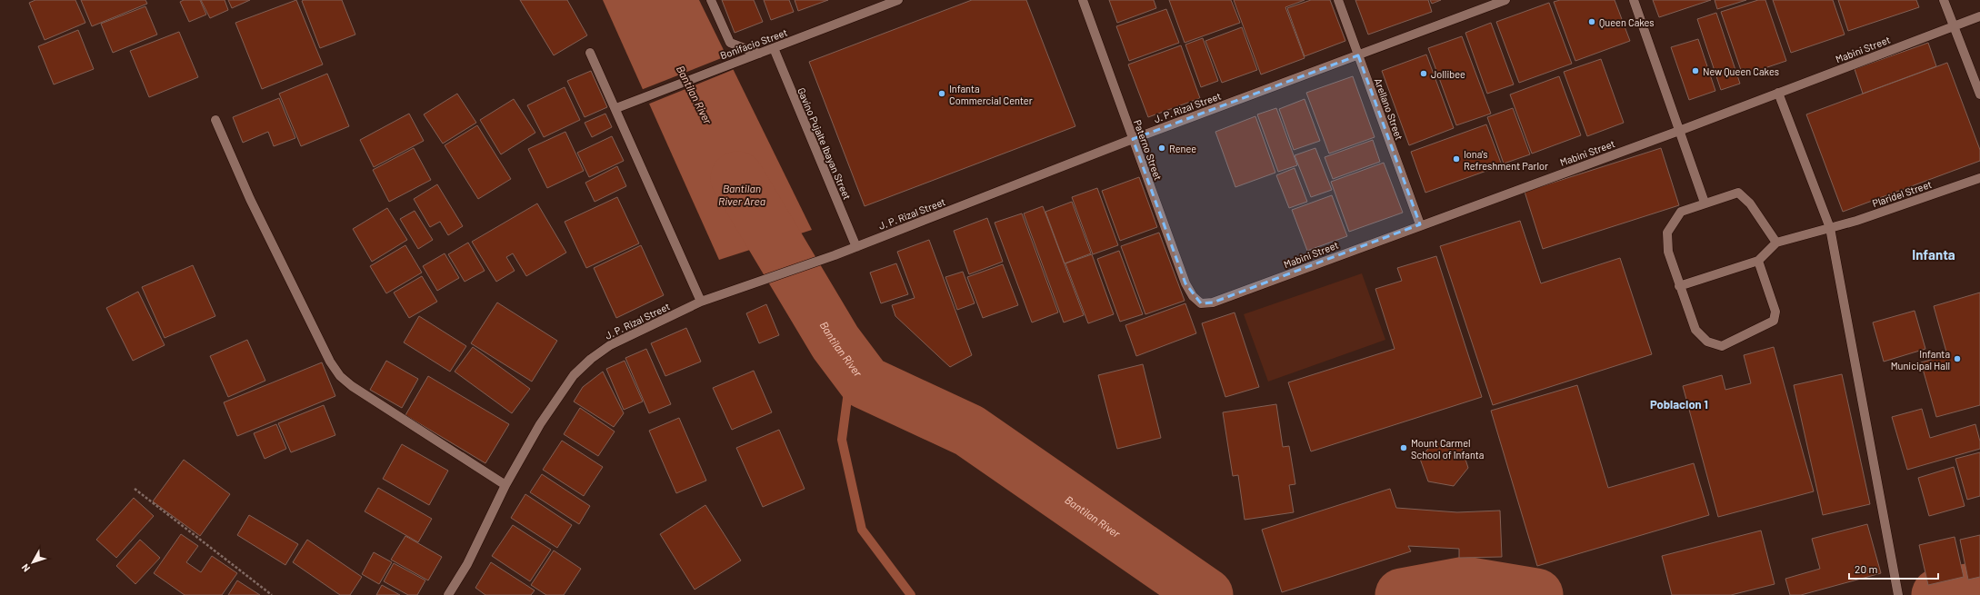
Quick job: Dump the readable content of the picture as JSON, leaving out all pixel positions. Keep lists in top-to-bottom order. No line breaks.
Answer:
{"streets":{"street":["Bonifacio Street","Mabini Street","J. P. Rizal Street","Arellano Street","Gavino Pujalte Ibayan Street","Paterno Street","Plaridel Street"]},"crossings":[["Bonifacio Street","Gavino Pujalte Ibayan Street"],["Mabini Street","Arellano Street"],["Mabini Street","Paterno Street"],["J. P. Rizal Street","Arellano Street"],["J. P. Rizal Street","Gavino Pujalte Ibayan Street"],["J. P. Rizal Street","Paterno Street"]],"districts":["Infanta","Poblacion 1"],"water":["Bantilan River","Bantilan River Area"],"places":["Queen Cakes","New Queen Cakes","Jollibee","Infanta Commercial Center","Renee","Iona's Refreshment Parlor","Infanta Municipal Hall","Mount Carmel School of Infanta"],"scale_bar":"20 m","north":"bottom left"}
